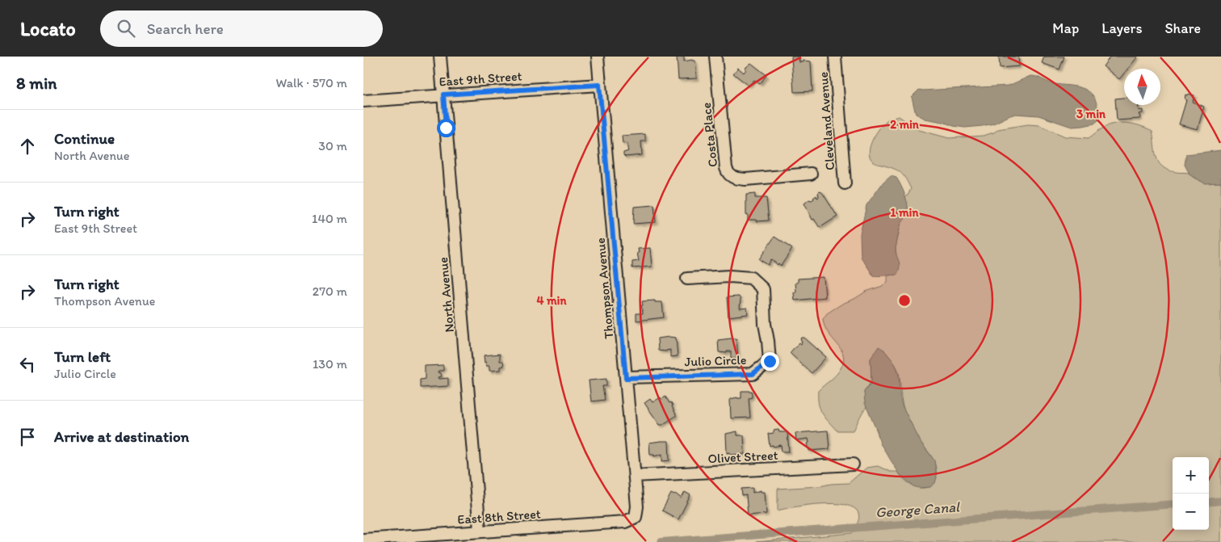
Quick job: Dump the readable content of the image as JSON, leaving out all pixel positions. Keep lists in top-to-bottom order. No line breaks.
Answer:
{"streets":{"street":["East 9th Street","Cleveland Avenue","Costa Place","Thompson Avenue","North Avenue","Julio Circle","Olivet Street","East 8th Street"]},"crossings":[["East 9th Street","Thompson Avenue"],["East 9th Street","North Avenue"],["Thompson Avenue","Julio Circle"],["Thompson Avenue","Olivet Street"],["Thompson Avenue","East 8th Street"],["North Avenue","East 8th Street"]],"water":["George Canal"],"north":"top","page":{"header":"Locato","search":"Search here","nav":["Map","Layers","Share"],"heading":["8 min","Walk · 570 m"],"list":[["Continue","North Avenue","30 m"],["Turn right","East 9th Street","140 m"],["Turn right","Thompson Avenue","270 m"],["Turn left","Julio Circle","130 m"],"Arrive at destination"],"map_buttons":["+","−"]},"rings":["3 min","2 min","1 min","4 min"]}
